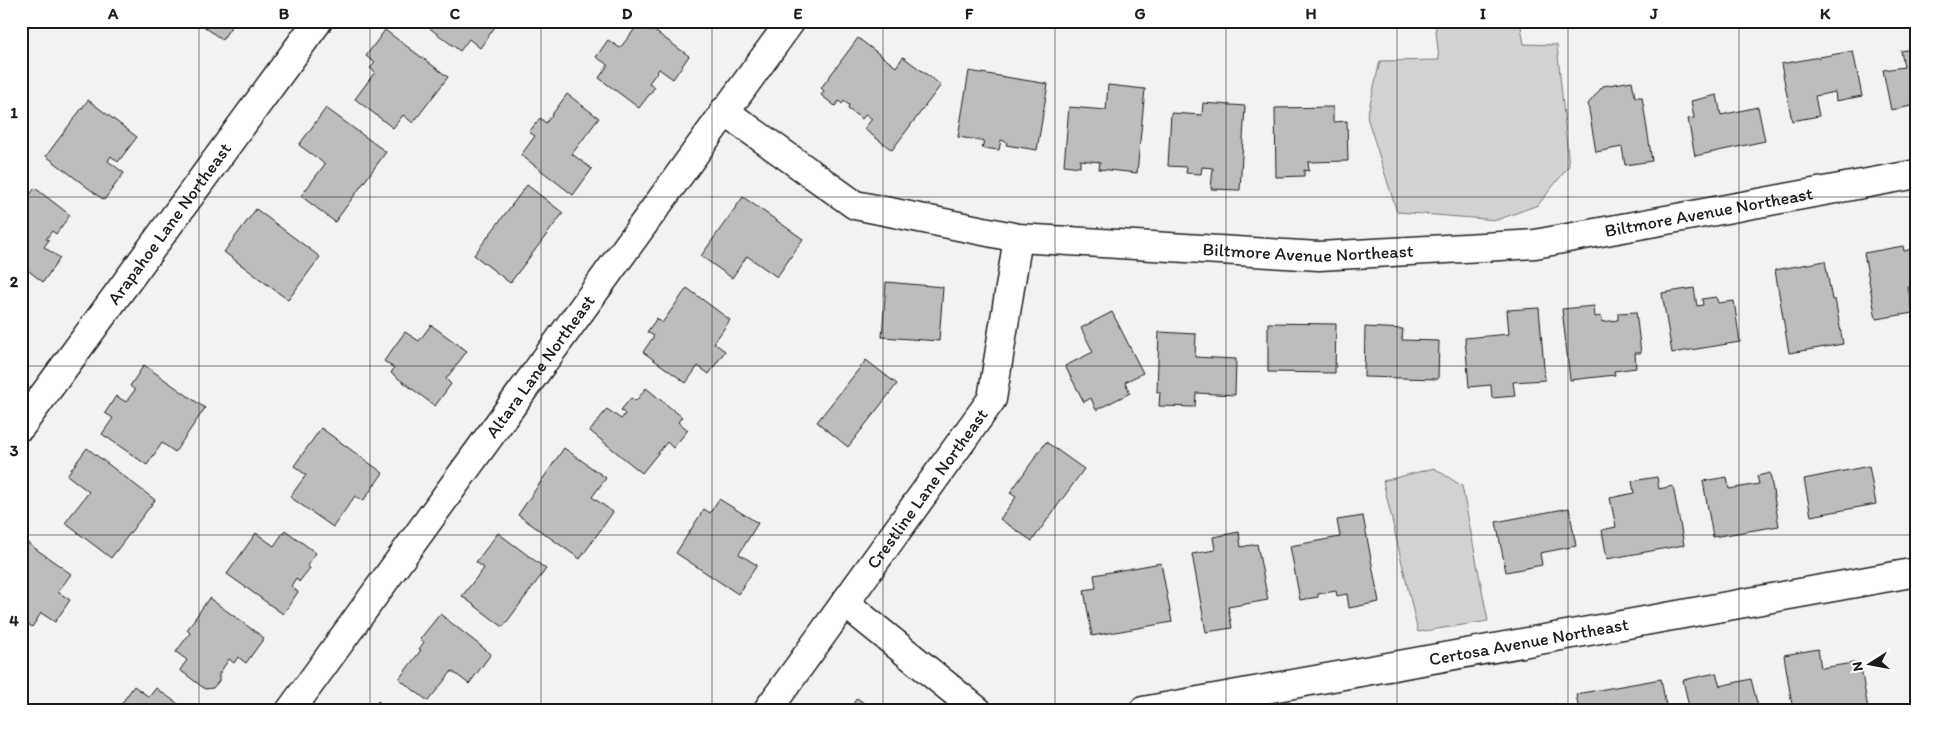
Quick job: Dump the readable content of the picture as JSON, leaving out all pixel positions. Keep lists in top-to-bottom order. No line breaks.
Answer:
{"streets":{"street":["Biltmore Avenue Northeast","Arapahoe Lane Northeast","Altara Lane Northeast","Crestline Lane Northeast","Certosa Avenue Northeast"]},"crossings":[["Biltmore Avenue Northeast","Altara Lane Northeast"],["Biltmore Avenue Northeast","Crestline Lane Northeast"]],"north":"left","grid":{"columns":["A","B","C","D","E","F","G","H","I","J","K"],"rows":["1","2","3","4"]}}
